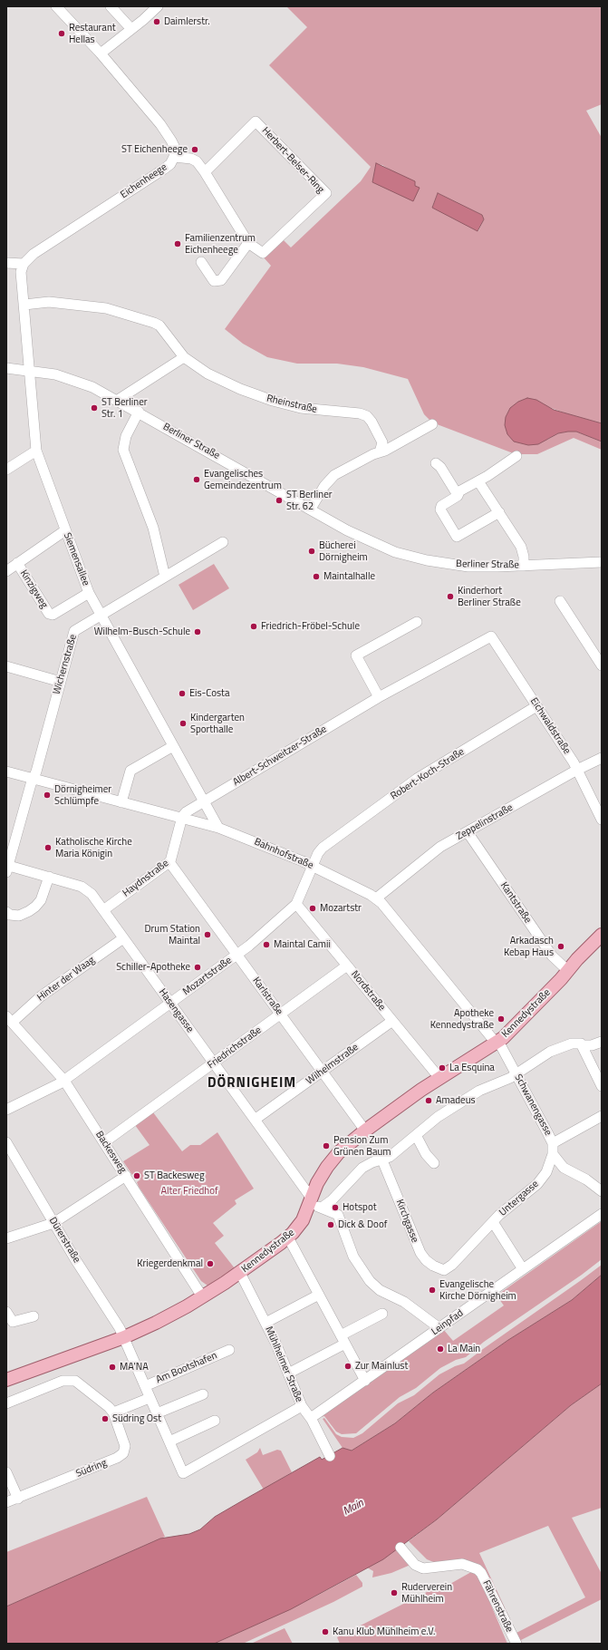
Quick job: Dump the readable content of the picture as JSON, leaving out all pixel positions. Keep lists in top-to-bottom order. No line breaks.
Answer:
{"streets":{"main road":["Kennedystraße"],"street":["Herbert-Belser-Ring","Eichenheege","Rheinstraße","Berliner Straße","Siemensallee","Kinzigweg","Wichernstraße","Eichwaldstraße","Albert-Schweitzer-Straße","Robert-Koch-Straße","Zeppelinstraße","Bahnhofstraße","Haydnstraße","Kantstraße","Mozartstraße","Hinter der Waag","Nordstraße","Karlstraße","Hasengasse","Friedrichstraße","Wilhelmstraße","Schwanengasse","Backesweg","Untergasse","Kirchgasse","Dürerstraße","Leinpfad","Mühlheimer Straße","Am Bootshafen","Südring","Fährenstraße"]},"crossings":[["Herbert-Belser-Ring","Eichenheege"],["Eichenheege","Siemensallee"],["Rheinstraße","Siemensallee"],["Berliner Straße","Siemensallee"],["Siemensallee","Kinzigweg"],["Siemensallee","Wichernstraße"],["Siemensallee","Albert-Schweitzer-Straße"],["Siemensallee","Bahnhofstraße"],["Wichernstraße","Bahnhofstraße"],["Wichernstraße","Hasengasse"],["Eichwaldstraße","Albert-Schweitzer-Straße"],["Eichwaldstraße","Robert-Koch-Straße"],["Eichwaldstraße","Zeppelinstraße"],["Albert-Schweitzer-Straße","Bahnhofstraße"],["Albert-Schweitzer-Straße","Haydnstraße"],["Robert-Koch-Straße","Bahnhofstraße"],["Robert-Koch-Straße","Mozartstraße"],["Zeppelinstraße","Bahnhofstraße"],["Zeppelinstraße","Kantstraße"],["Bahnhofstraße","Haydnstraße"],["Bahnhofstraße","Mozartstraße"],["Bahnhofstraße","Kennedystraße"],["Bahnhofstraße","Schwanengasse"],["Haydnstraße","Karlstraße"],["Haydnstraße","Hasengasse"],["Kantstraße","Kennedystraße"],["Mozartstraße","Nordstraße"],["Mozartstraße","Karlstraße"],["Mozartstraße","Hasengasse"],["Mozartstraße","Backesweg"],["Hinter der Waag","Hasengasse"],["Hinter der Waag","Backesweg"],["Nordstraße","Kennedystraße"],["Nordstraße","Friedrichstraße"],["Nordstraße","Wilhelmstraße"],["Karlstraße","Kennedystraße"],["Karlstraße","Friedrichstraße"],["Karlstraße","Wilhelmstraße"],["Hasengasse","Kennedystraße"],["Hasengasse","Friedrichstraße"],["Hasengasse","Wilhelmstraße"],["Kennedystraße","Schwanengasse"],["Kennedystraße","Backesweg"],["Kennedystraße","Dürerstraße"],["Kennedystraße","Mühlheimer Straße"],["Kennedystraße","Am Bootshafen"],["Friedrichstraße","Backesweg"],["Schwanengasse","Untergasse"],["Untergasse","Kirchgasse"],["Untergasse","Leinpfad"],["Dürerstraße","Am Bootshafen"],["Leinpfad","Mühlheimer Straße"],["Mühlheimer Straße","Am Bootshafen"]],"districts":["DÖRNIGHEIM"],"water":["Main"],"parks":["Alter Friedhof"],"places":["Daimlerstr.","Restaurant Hellas","ST Eichenheege","Familienzentrum Eichenheege","ST Berliner Str. 1","Evangelisches Gemeindezentrum","ST Berliner Str. 62","Bücherei Dörnigheim","Maintalhalle","Kinderhort Berliner Straße","Friedrich-Fröbel-Schule","Wilhelm-Busch-Schule","Eis-Costa","Kindergarten Sporthalle","Dörnigheimer Schlümpfe","Katholische Kirche Maria Königin","Mozartstr","Drum Station Maintal","Maintal Camii","Arkadasch Kebap Haus","Schiller-Apotheke","Apotheke Kennedystraße","La Esquina","Amadeus","Pension Zum Grünen Baum","ST Backesweg","Hotspot","Dick & Doof","Kriegerdenkmal","Evangelische Kirche Dörnigheim","La Main","Zur Mainlust","MA’NA","Südring Ost","Ruderverein Mühlheim","Kanu Klub Mühlheim e.V."]}
